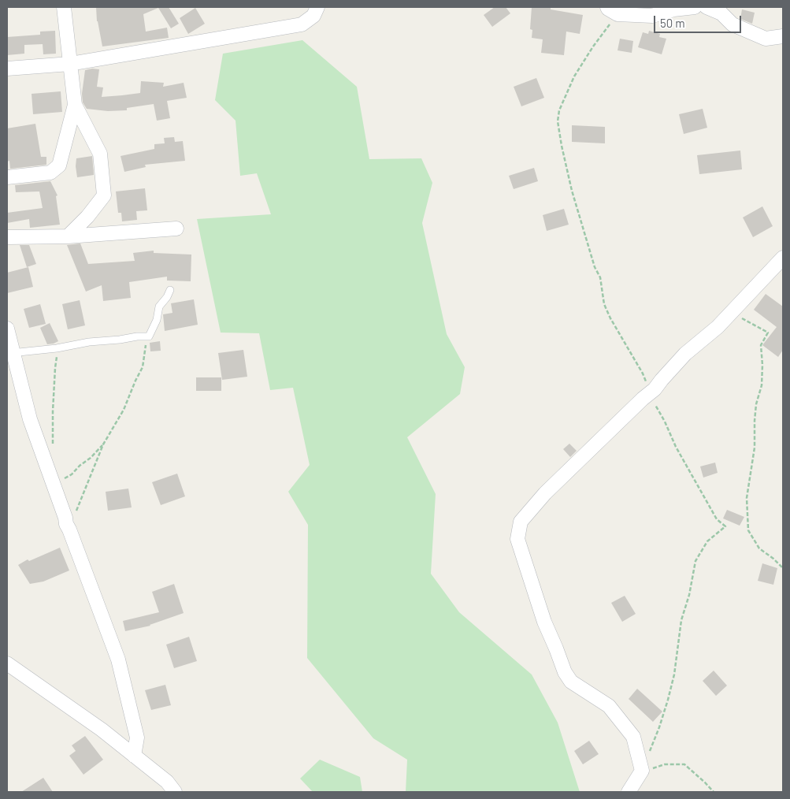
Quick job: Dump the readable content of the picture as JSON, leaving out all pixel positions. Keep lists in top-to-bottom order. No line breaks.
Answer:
{"scale_bar":"50 m"}
